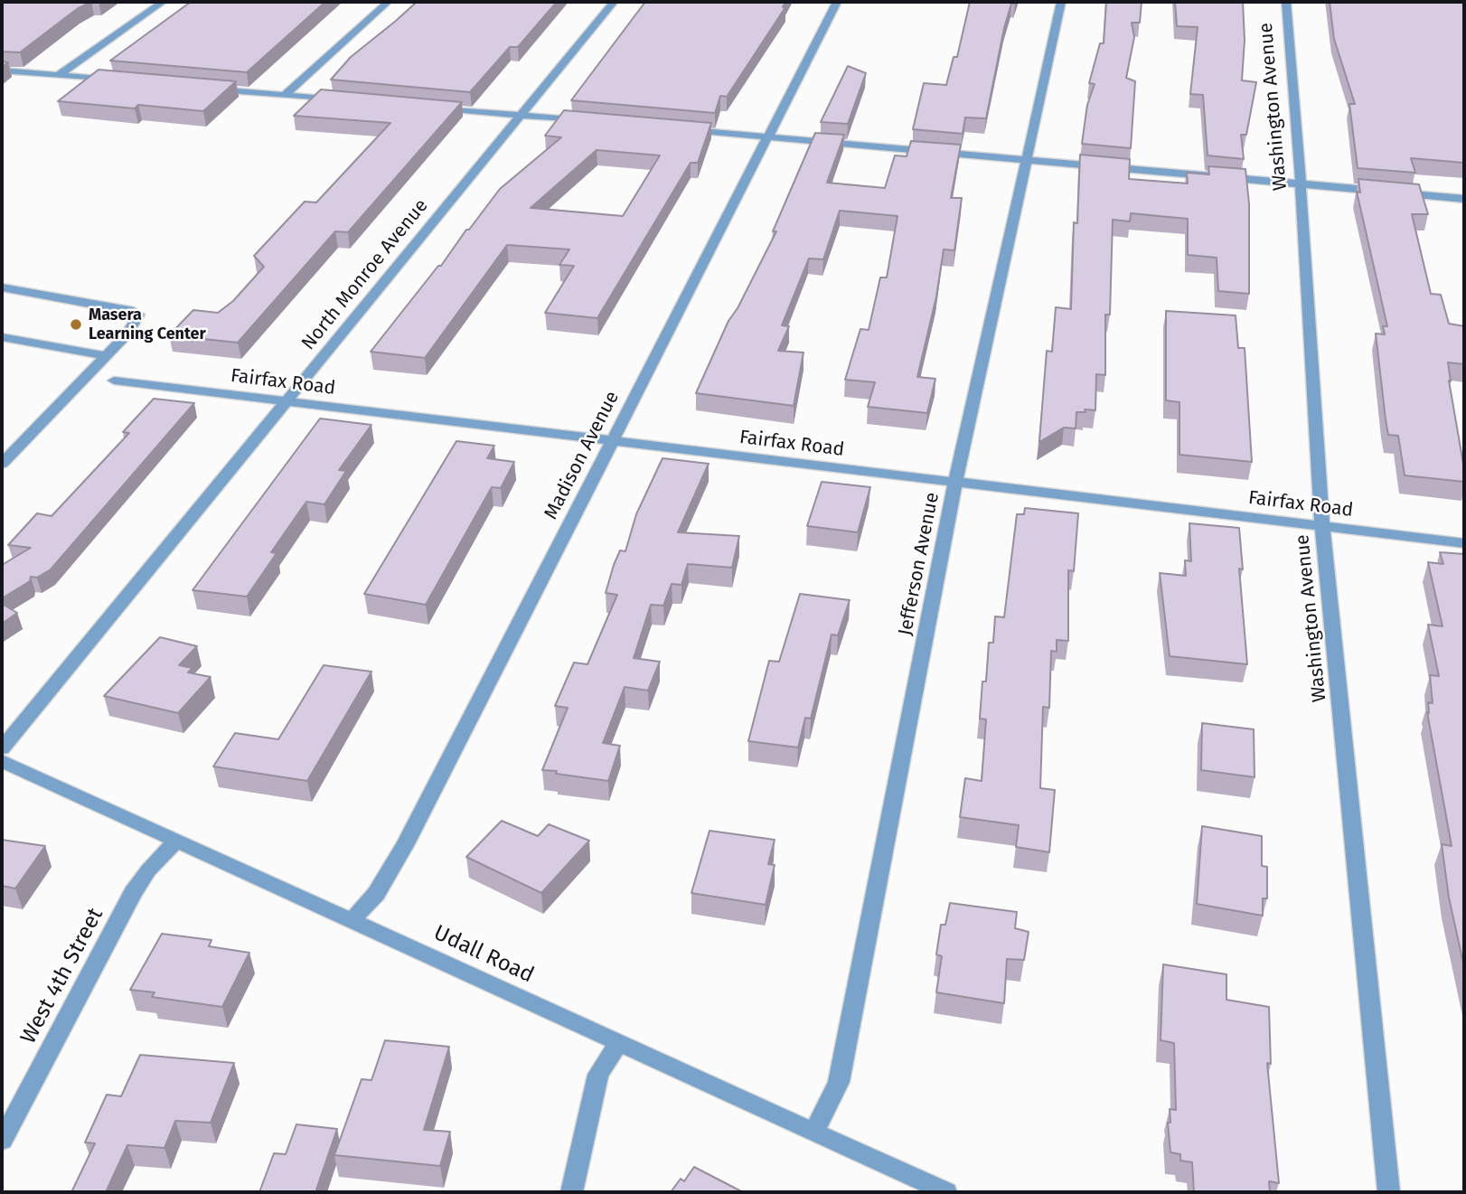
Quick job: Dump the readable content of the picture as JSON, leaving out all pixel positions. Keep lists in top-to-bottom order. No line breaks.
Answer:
{"streets":{"street":["Washington Avenue","North Monroe Avenue","Fairfax Road","Madison Avenue","Jefferson Avenue","Udall Road","West 4th Street"]},"crossings":[["Washington Avenue","Fairfax Road"],["North Monroe Avenue","Fairfax Road"],["Fairfax Road","Madison Avenue"],["Fairfax Road","Jefferson Avenue"],["Madison Avenue","Udall Road"],["Jefferson Avenue","Udall Road"],["Udall Road","West 4th Street"]],"places":["Masera Learning Center"]}
